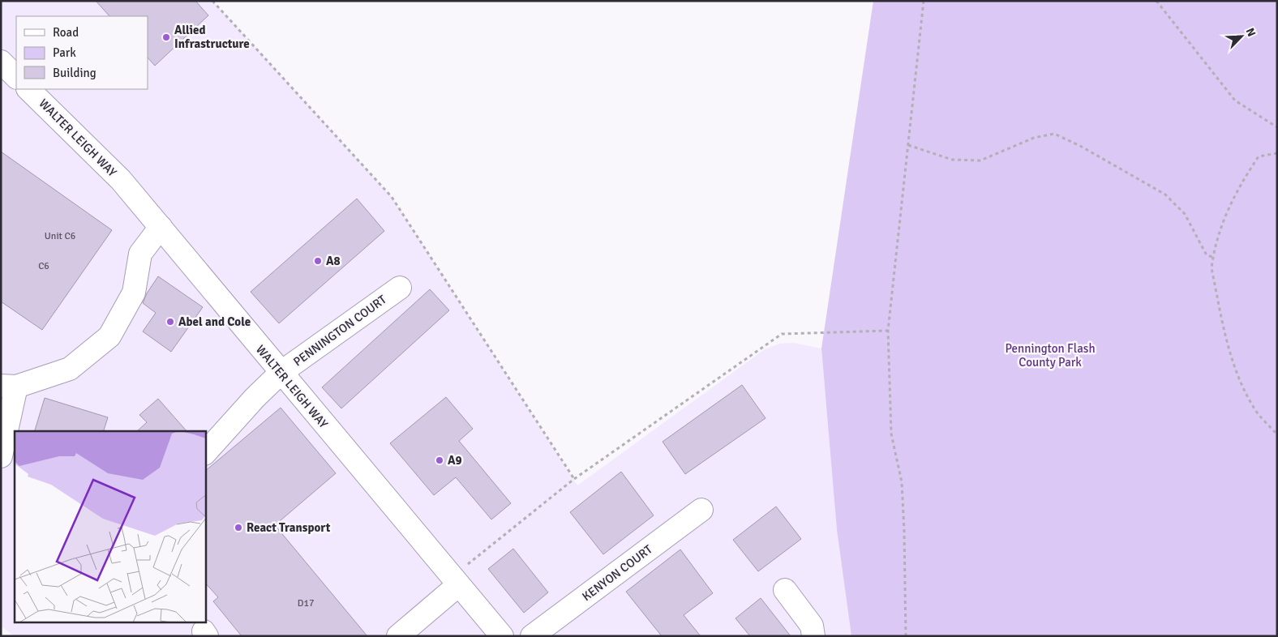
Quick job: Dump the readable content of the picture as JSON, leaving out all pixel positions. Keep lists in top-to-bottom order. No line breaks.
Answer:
{"streets":{"street":["WALTER LEIGH WAY","PENNINGTON COURT","KENYON COURT"]},"crossings":[["WALTER LEIGH WAY","PENNINGTON COURT"]],"parks":["Pennington Flash County Park"],"places":["Allied Infrastructure","A8","Abel and Cole","A9","React Transport"],"house_numbers":["Unit C6","C6","D17"],"legend":["Road","Park","Building"],"north":"top right"}
